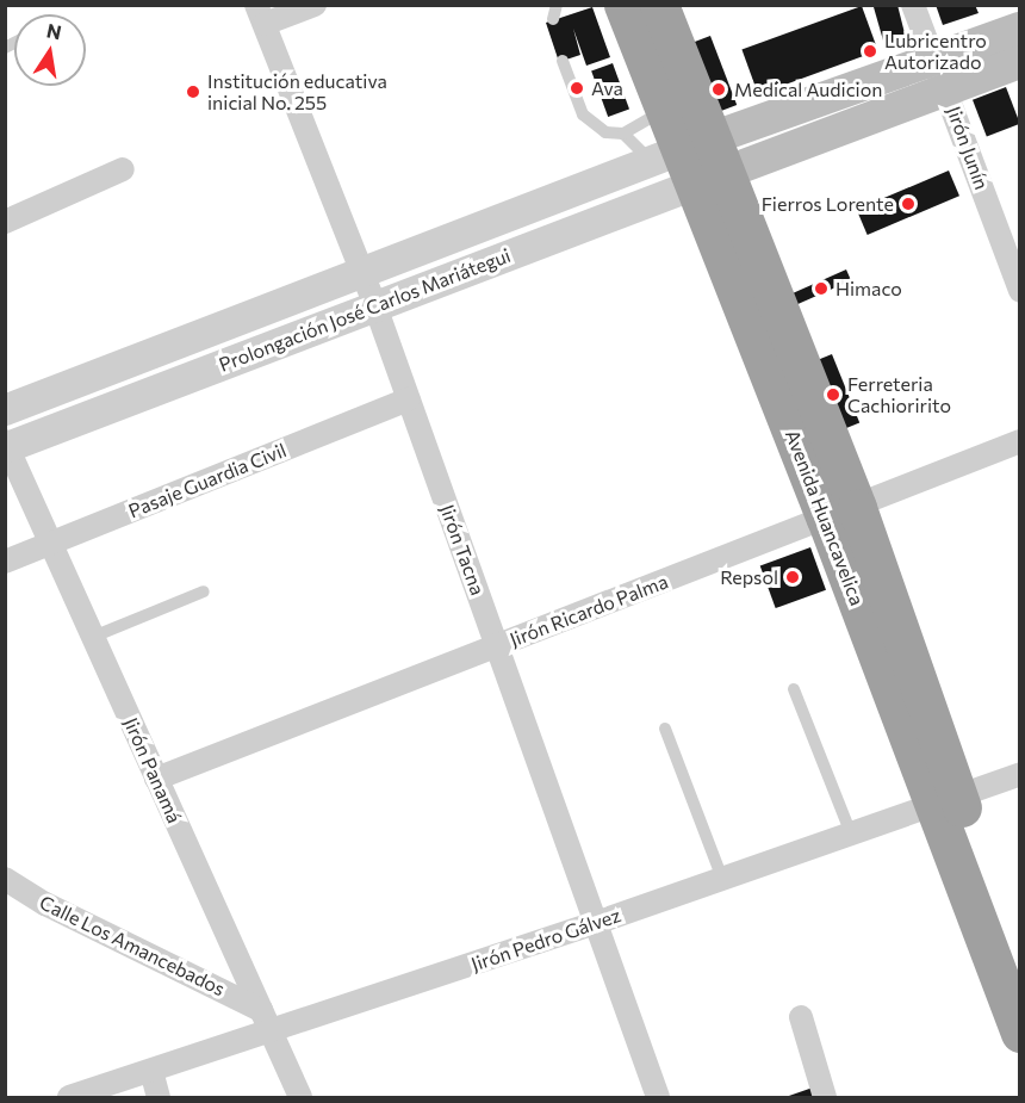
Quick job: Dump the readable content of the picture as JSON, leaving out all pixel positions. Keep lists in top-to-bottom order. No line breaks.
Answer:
{"streets":{"highway":["Avenida Huancavelica"],"street":["Jirón Junín","Prolongación José Carlos Mariátegui","Pasaje Guardia Civil","Jirón Tacna","Jirón Ricardo Palma","Jirón Panamá","Jirón Pedro Gálvez","Calle Los Amancebados"]},"crossings":[["Prolongación José Carlos Mariátegui","Avenida Huancavelica"],["Prolongación José Carlos Mariátegui","Jirón Tacna"],["Prolongación José Carlos Mariátegui","Jirón Panamá"],["Pasaje Guardia Civil","Jirón Tacna"],["Pasaje Guardia Civil","Jirón Panamá"],["Avenida Huancavelica","Jirón Ricardo Palma"],["Avenida Huancavelica","Jirón Pedro Gálvez"],["Jirón Tacna","Jirón Ricardo Palma"],["Jirón Tacna","Jirón Pedro Gálvez"],["Jirón Ricardo Palma","Jirón Panamá"],["Jirón Panamá","Jirón Pedro Gálvez"],["Jirón Panamá","Calle Los Amancebados"]],"places":["Lubricentro Autorizado","Ava","Medical Audicion","Institución educativa inicial No. 255","Fierros Lorente","Himaco","Ferreteria Cachioririto","Repsol"],"north":"top"}
